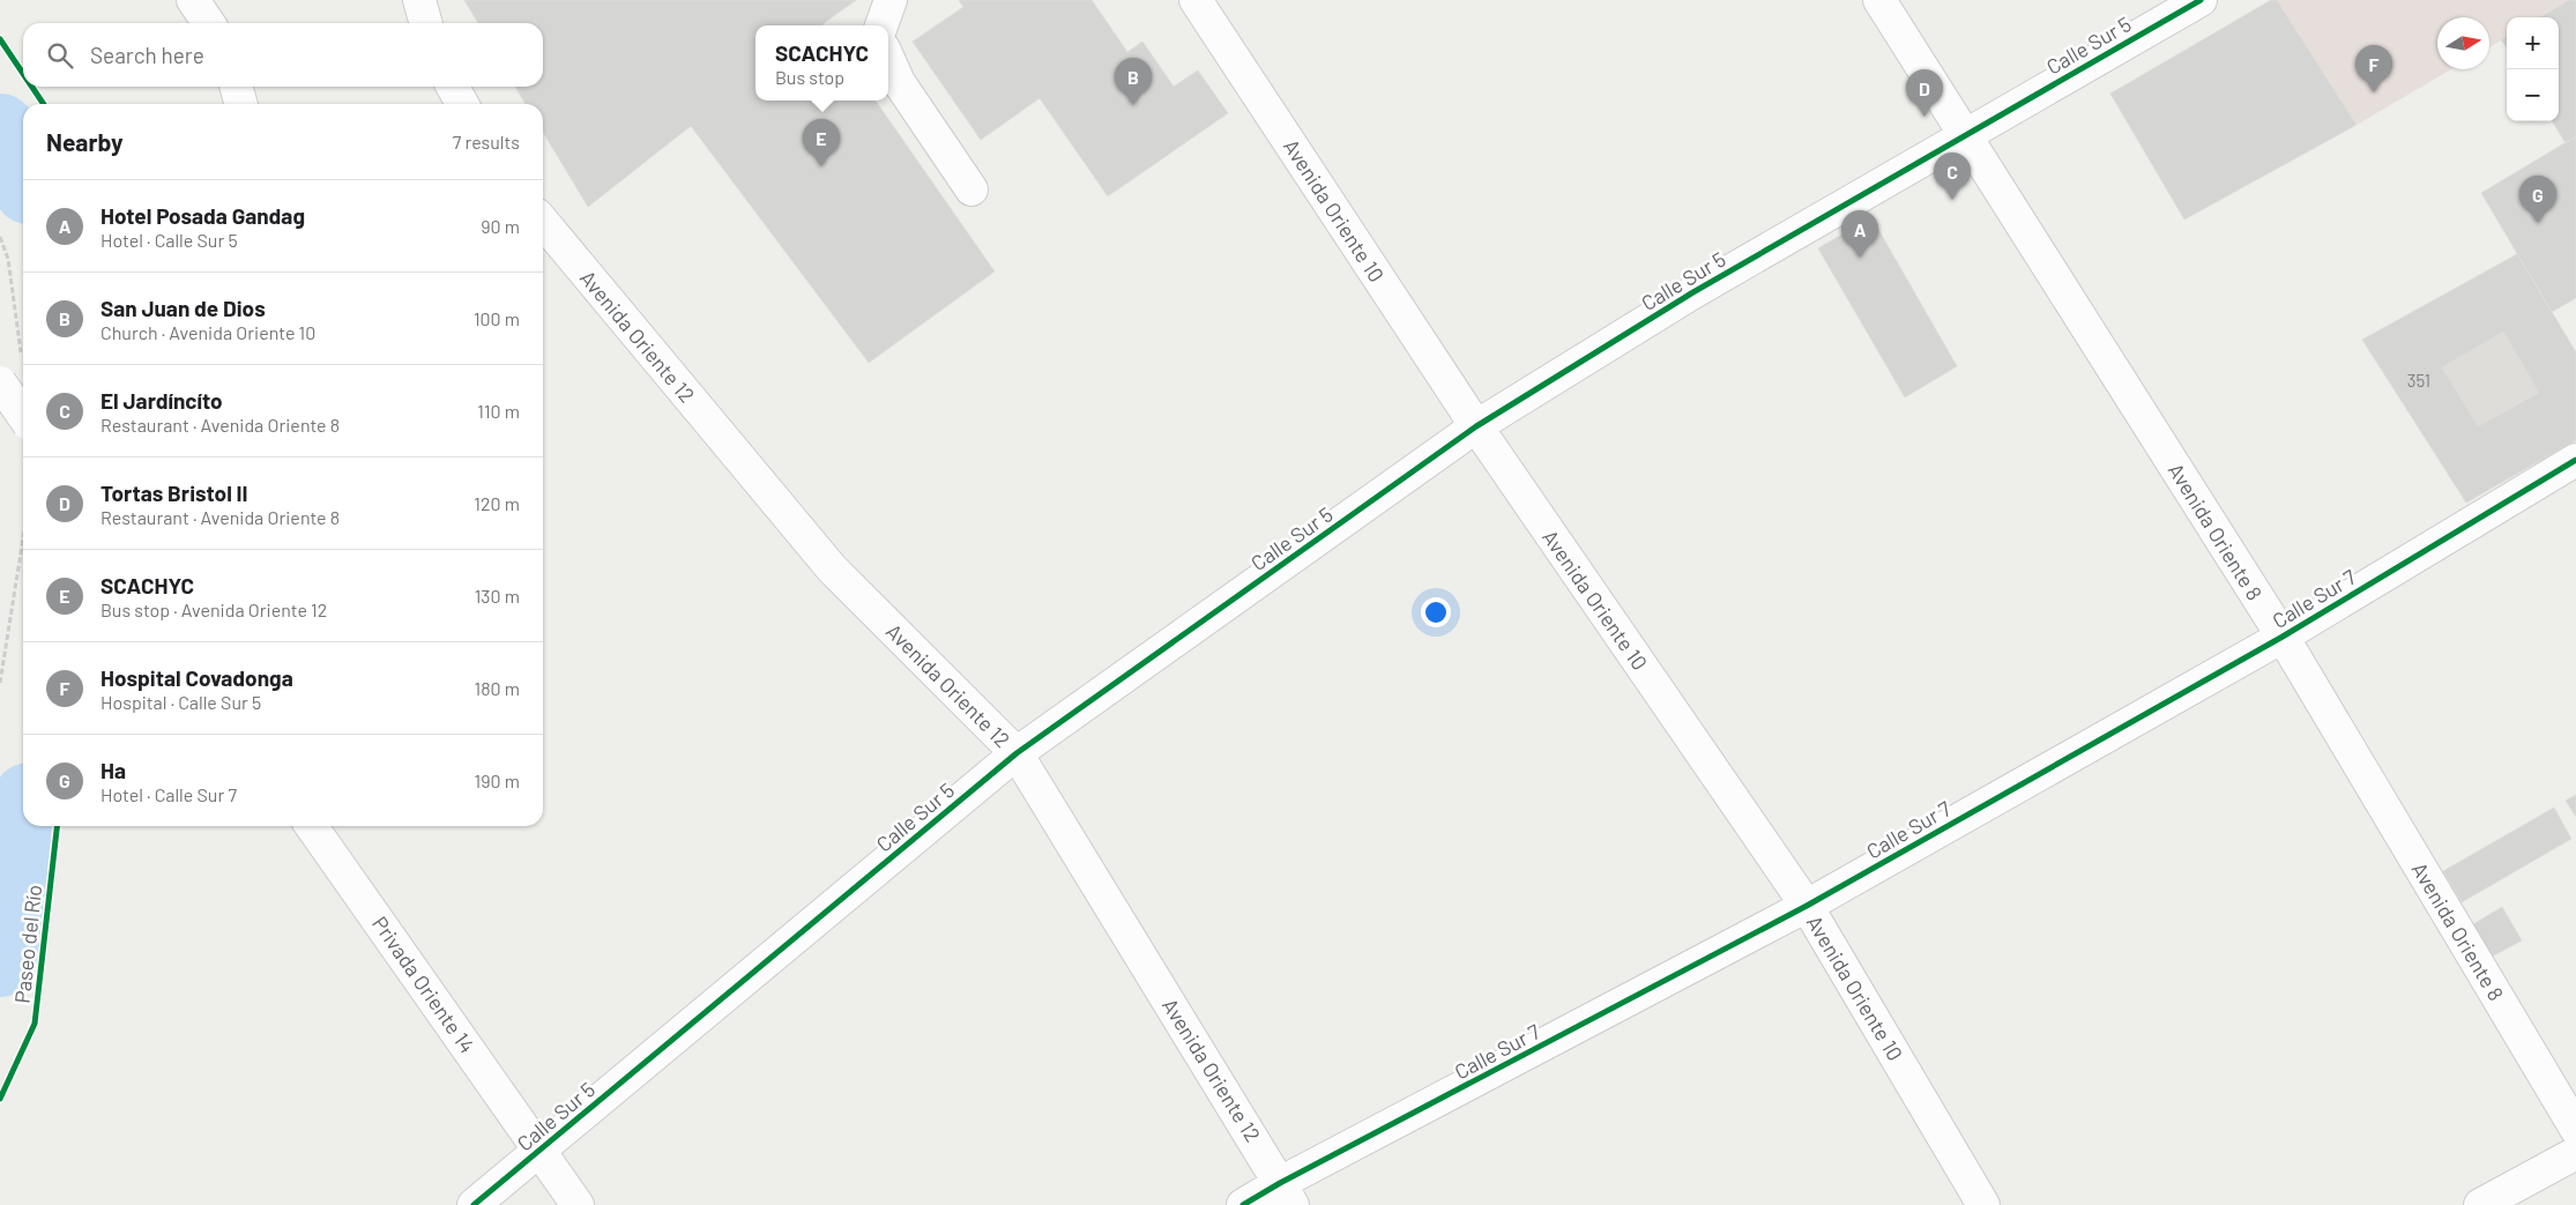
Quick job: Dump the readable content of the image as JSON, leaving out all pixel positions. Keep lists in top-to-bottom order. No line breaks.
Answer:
{"streets":{"street":["Calle Sur 5","Avenida Oriente 10","Avenida Oriente 12","Avenida Oriente 8","Calle Sur 7","Privada Oriente 14"],"cycle path":["Paseo del Río"]},"crossings":[["Calle Sur 5","Avenida Oriente 10"],["Calle Sur 5","Avenida Oriente 12"],["Calle Sur 5","Avenida Oriente 8"],["Calle Sur 5","Privada Oriente 14"],["Avenida Oriente 10","Calle Sur 7"],["Avenida Oriente 12","Calle Sur 7"],["Avenida Oriente 8","Calle Sur 7"]],"house_numbers":["351"],"north":"right","page":{"map_buttons":["+","−"],"search":"Search here","popup":["SCACHYC","Bus stop"],"pins":["F","B","D","E","C","G","A"],"heading":["Nearby","7 results"],"list":[{"mark":"A","name":"Hotel Posada Gandag","note":"Hotel · Calle Sur 5","value":"90 m"},{"mark":"B","name":"San Juan de Dios","note":"Church · Avenida Oriente 10","value":"100 m"},{"mark":"C","name":"El Jardíncíto","note":"Restaurant · Avenida Oriente 8","value":"110 m"},{"mark":"D","name":"Tortas Bristol II","note":"Restaurant · Avenida Oriente 8","value":"120 m"},{"mark":"E","name":"SCACHYC","note":"Bus stop · Avenida Oriente 12","value":"130 m"},{"mark":"F","name":"Hospital Covadonga","note":"Hospital · Calle Sur 5","value":"180 m"},{"mark":"G","name":"Ha","note":"Hotel · Calle Sur 7","value":"190 m"}]}}
